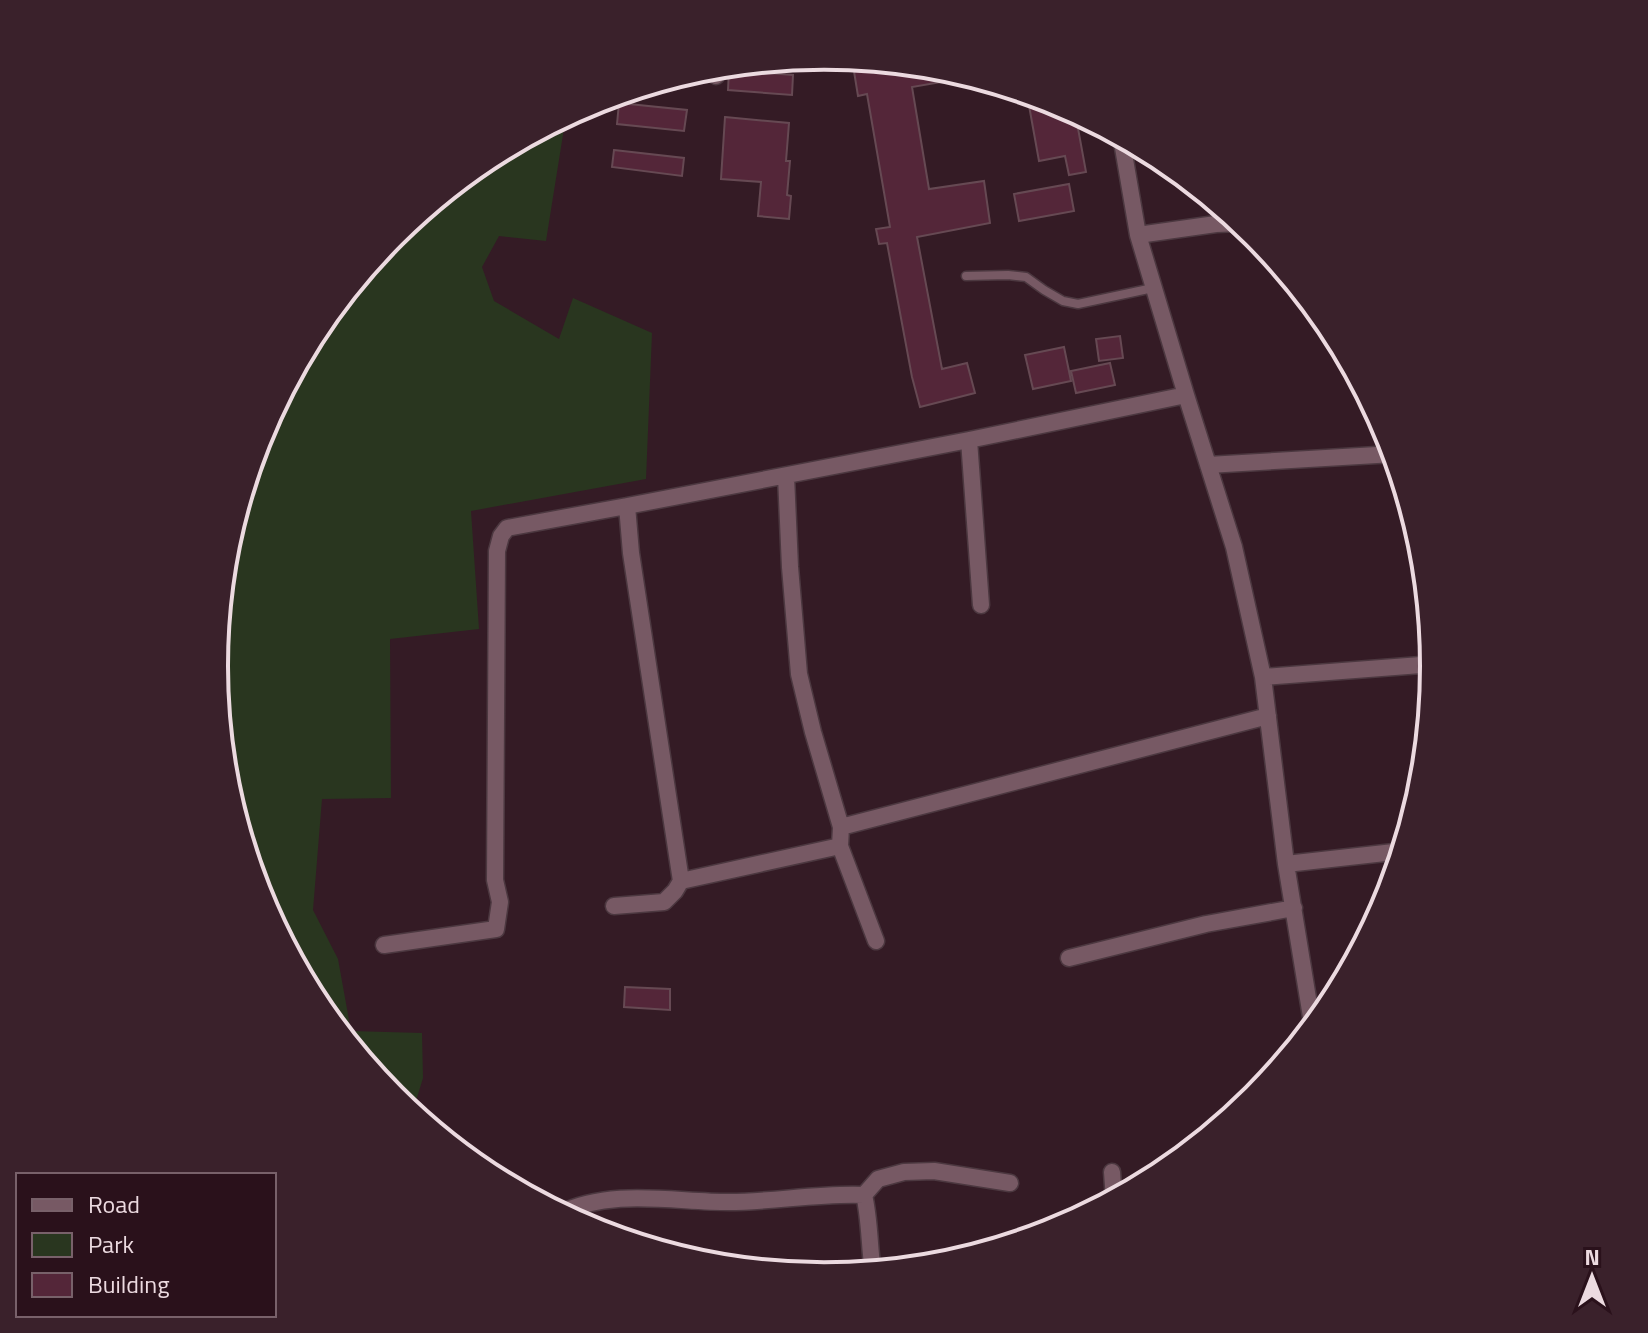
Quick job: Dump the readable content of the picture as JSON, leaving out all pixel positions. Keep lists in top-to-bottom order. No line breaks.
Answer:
{"legend":["Road","Park","Building"],"north":"top"}
